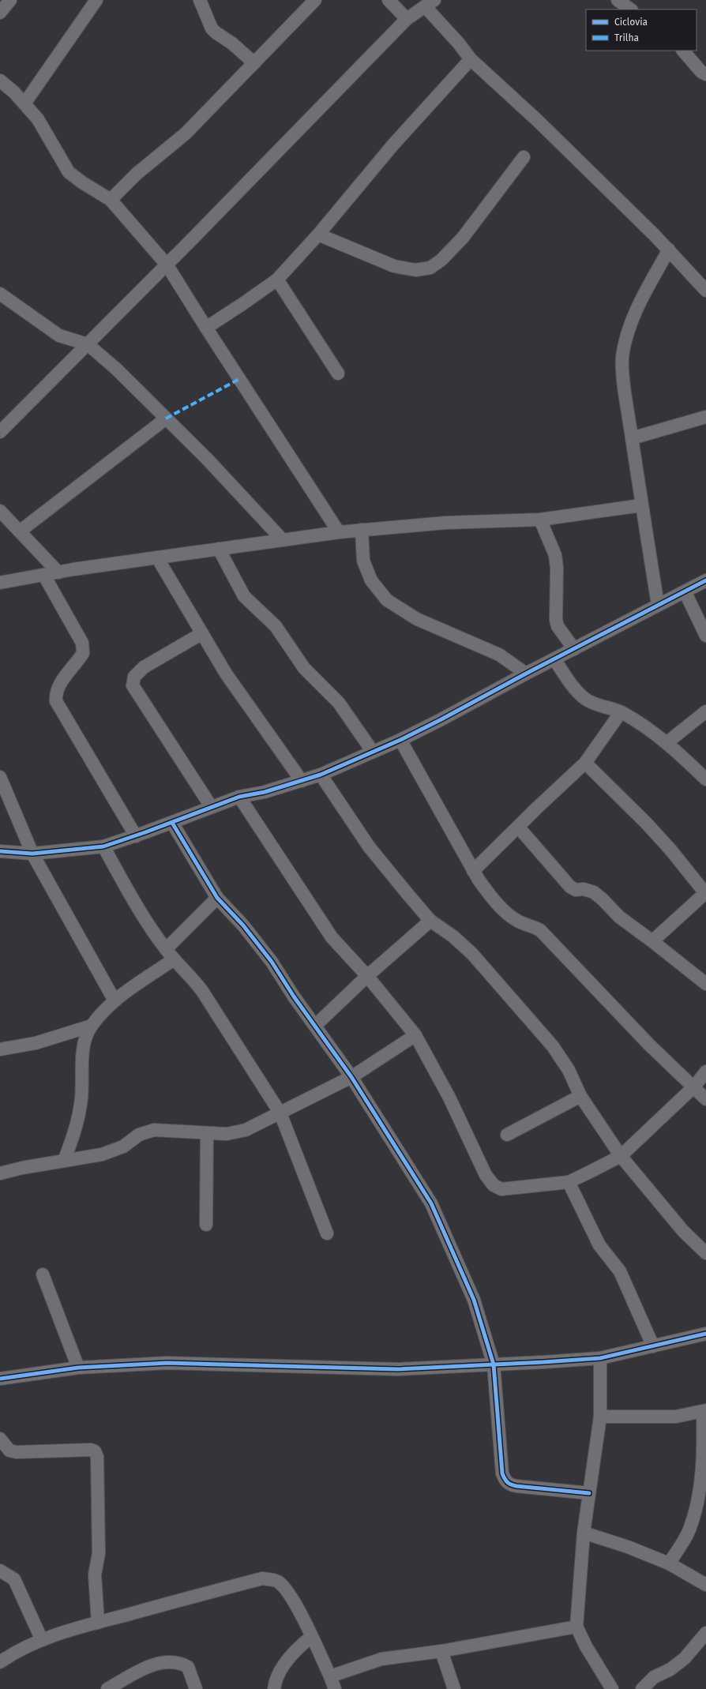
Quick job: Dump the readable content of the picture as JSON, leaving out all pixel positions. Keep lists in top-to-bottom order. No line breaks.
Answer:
{"legend":["Ciclovia","Trilha"]}
